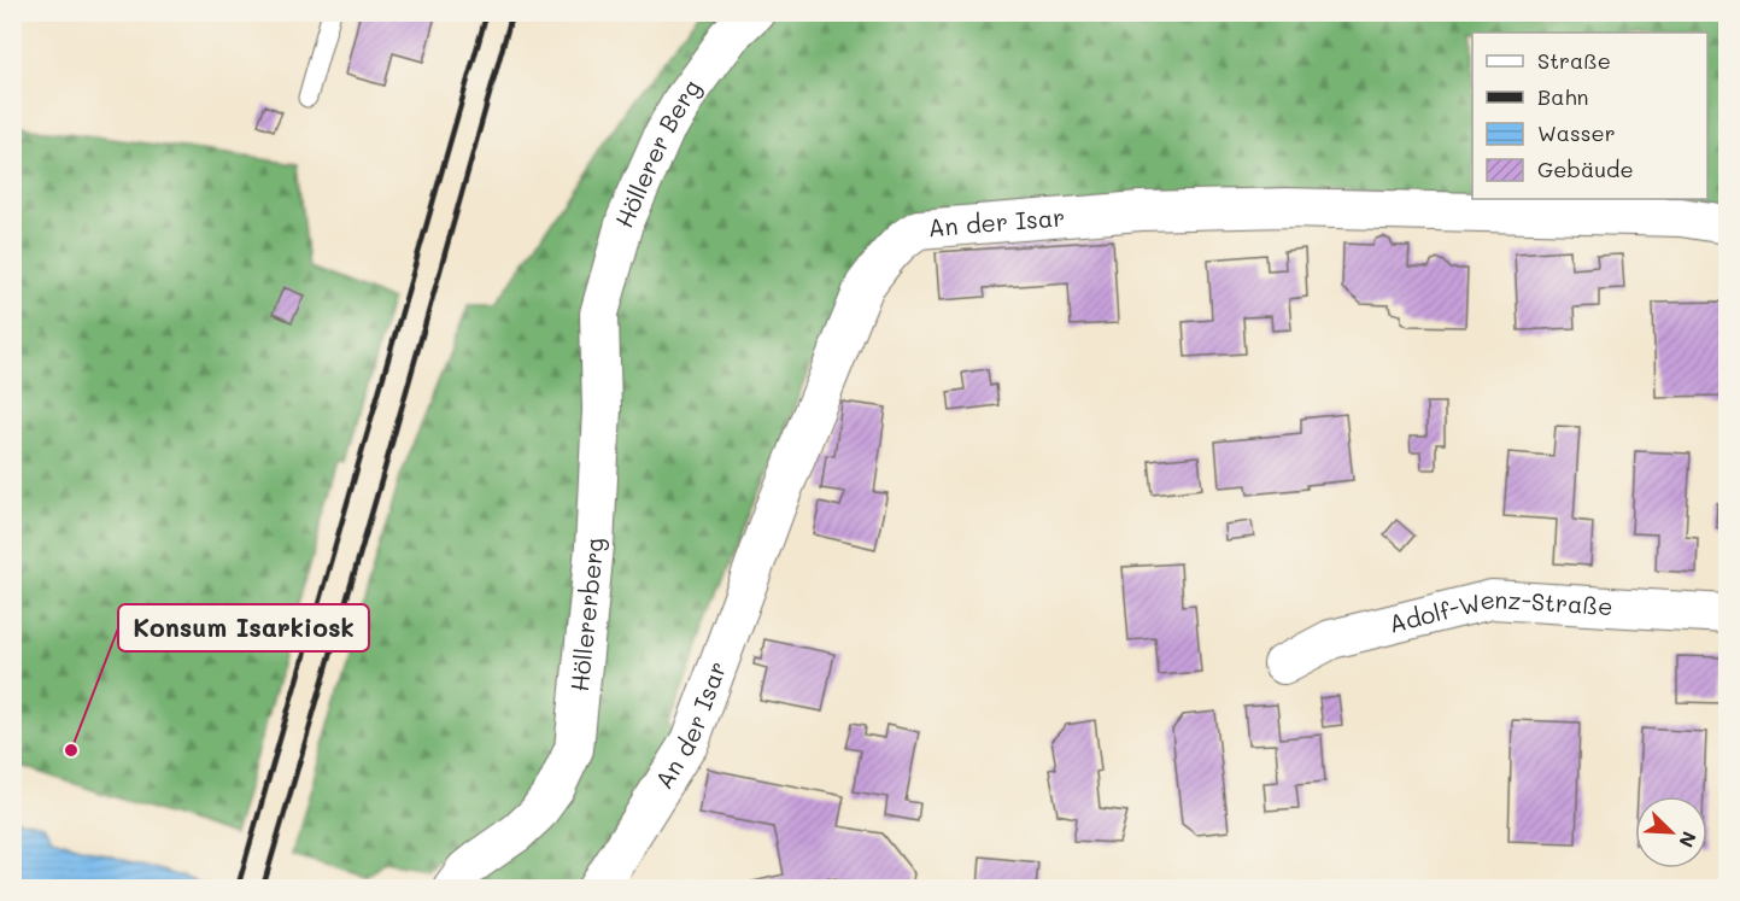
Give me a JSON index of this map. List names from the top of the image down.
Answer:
{
  "streets": {
    "street": [
      "Höllerer Berg",
      "An der Isar",
      "Höllererberg",
      "Adolf-Wenz-Straße"
    ]
  },
  "crossings": [
    ["Höllerer Berg", "Höllererberg"]
  ],
  "places": ["Konsum Isarkiosk"],
  "legend": [
    "Straße",
    "Bahn",
    "Wasser",
    "Gebäude"
  ],
  "north": "bottom right"
}
